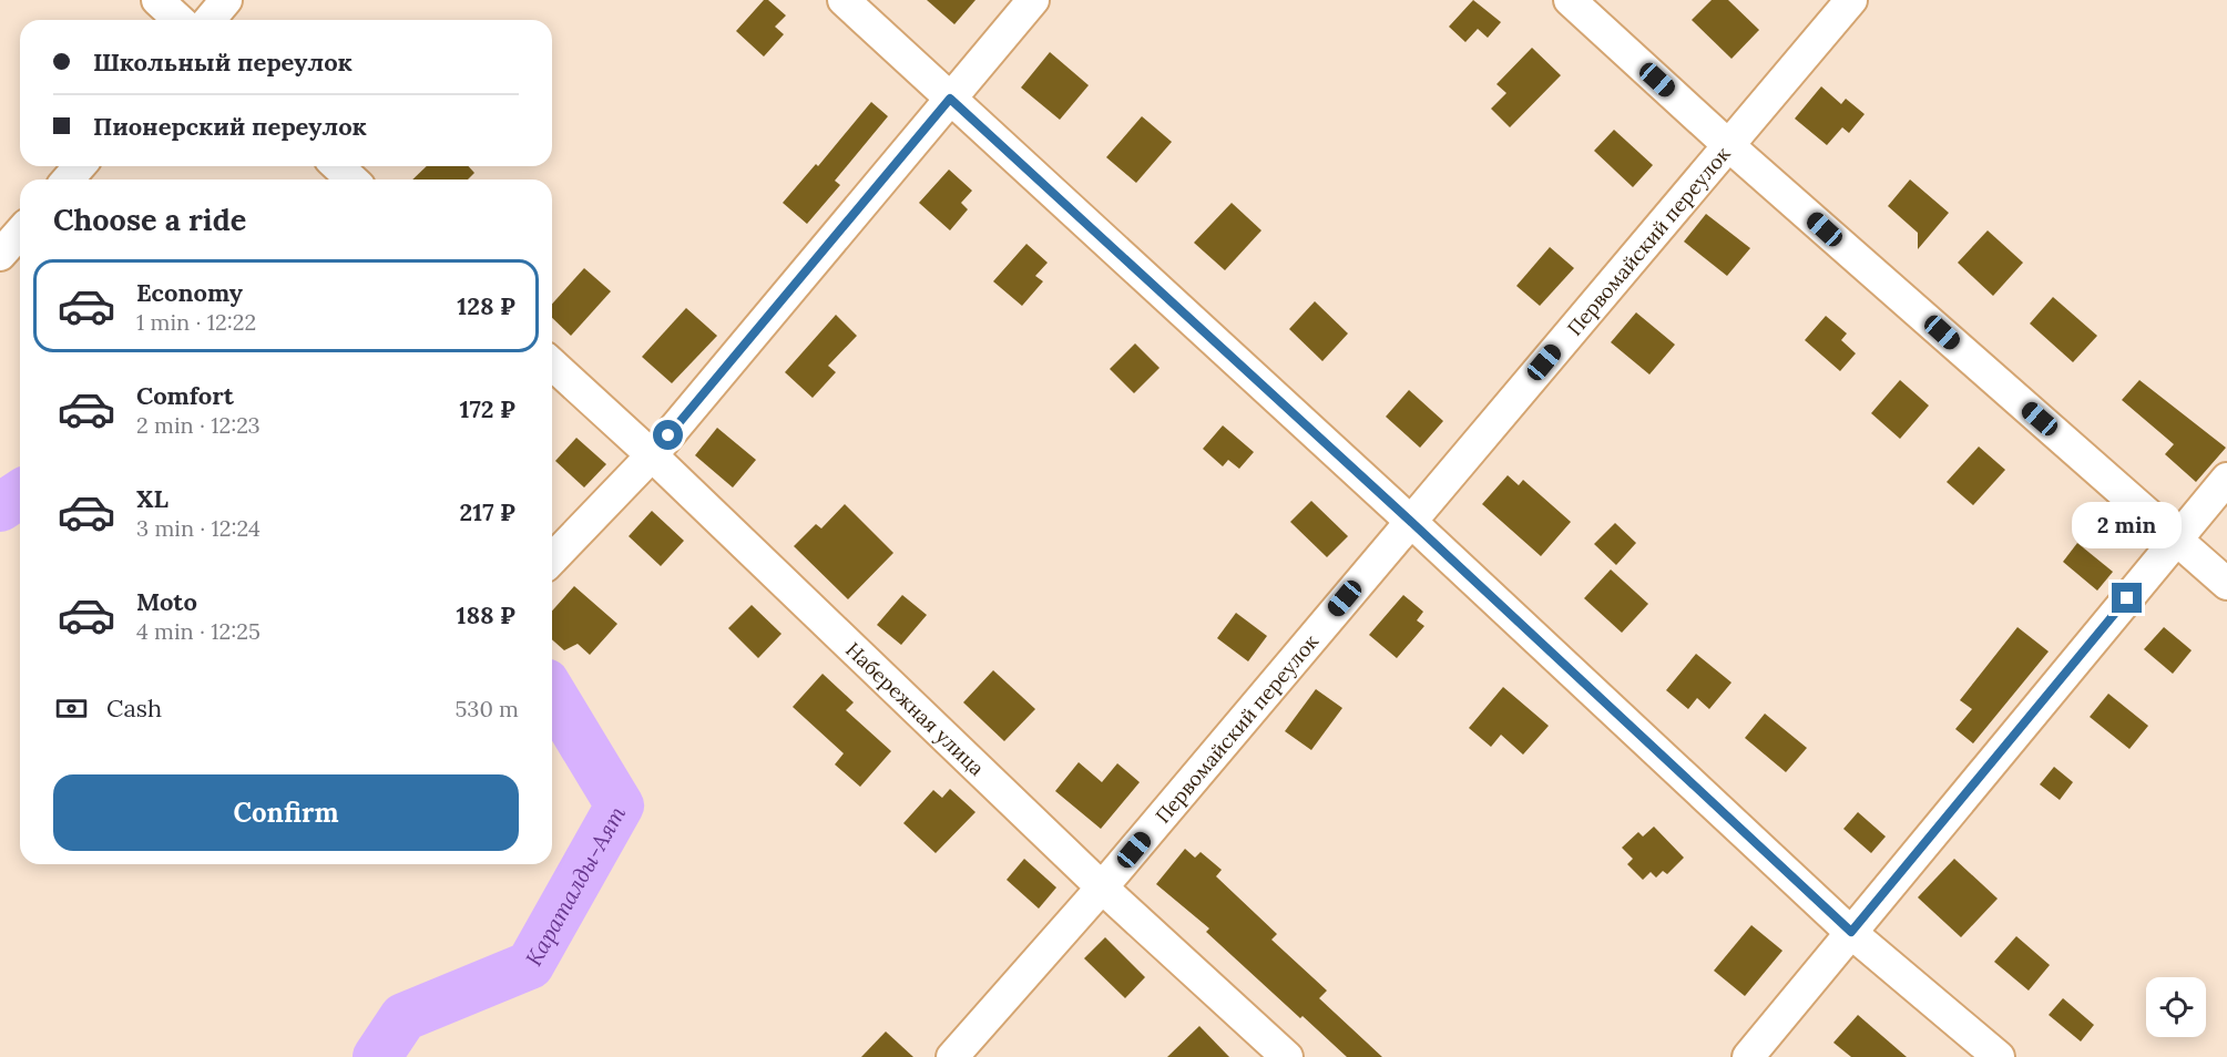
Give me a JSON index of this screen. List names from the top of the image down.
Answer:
{
  "streets": {
    "street": ["Первомайский переулок", "Набережная улица"]
  },
  "crossings": [
    ["Первомайский переулок", "Набережная улица"]
  ],
  "water": ["Караталды-Аят"],
  "page": {
    "banner": ["Школьный переулок", "Пионерский переулок"],
    "heading": "Choose a ride",
    "list": [
      {
        "name": "Economy",
        "note": "1 min · 12:22",
        "value": "128 ₽"
      },
      {
        "name": "Comfort",
        "note": "2 min · 12:23",
        "value": "172 ₽"
      },
      {
        "name": "XL",
        "note": "3 min · 12:24",
        "value": "217 ₽"
      },
      {
        "name": "Moto",
        "note": "4 min · 12:25",
        "value": "188 ₽"
      }
    ],
    "bubble": "2 min",
    "pay": ["Cash", "530 m"],
    "buttons": "Confirm"
  }
}
